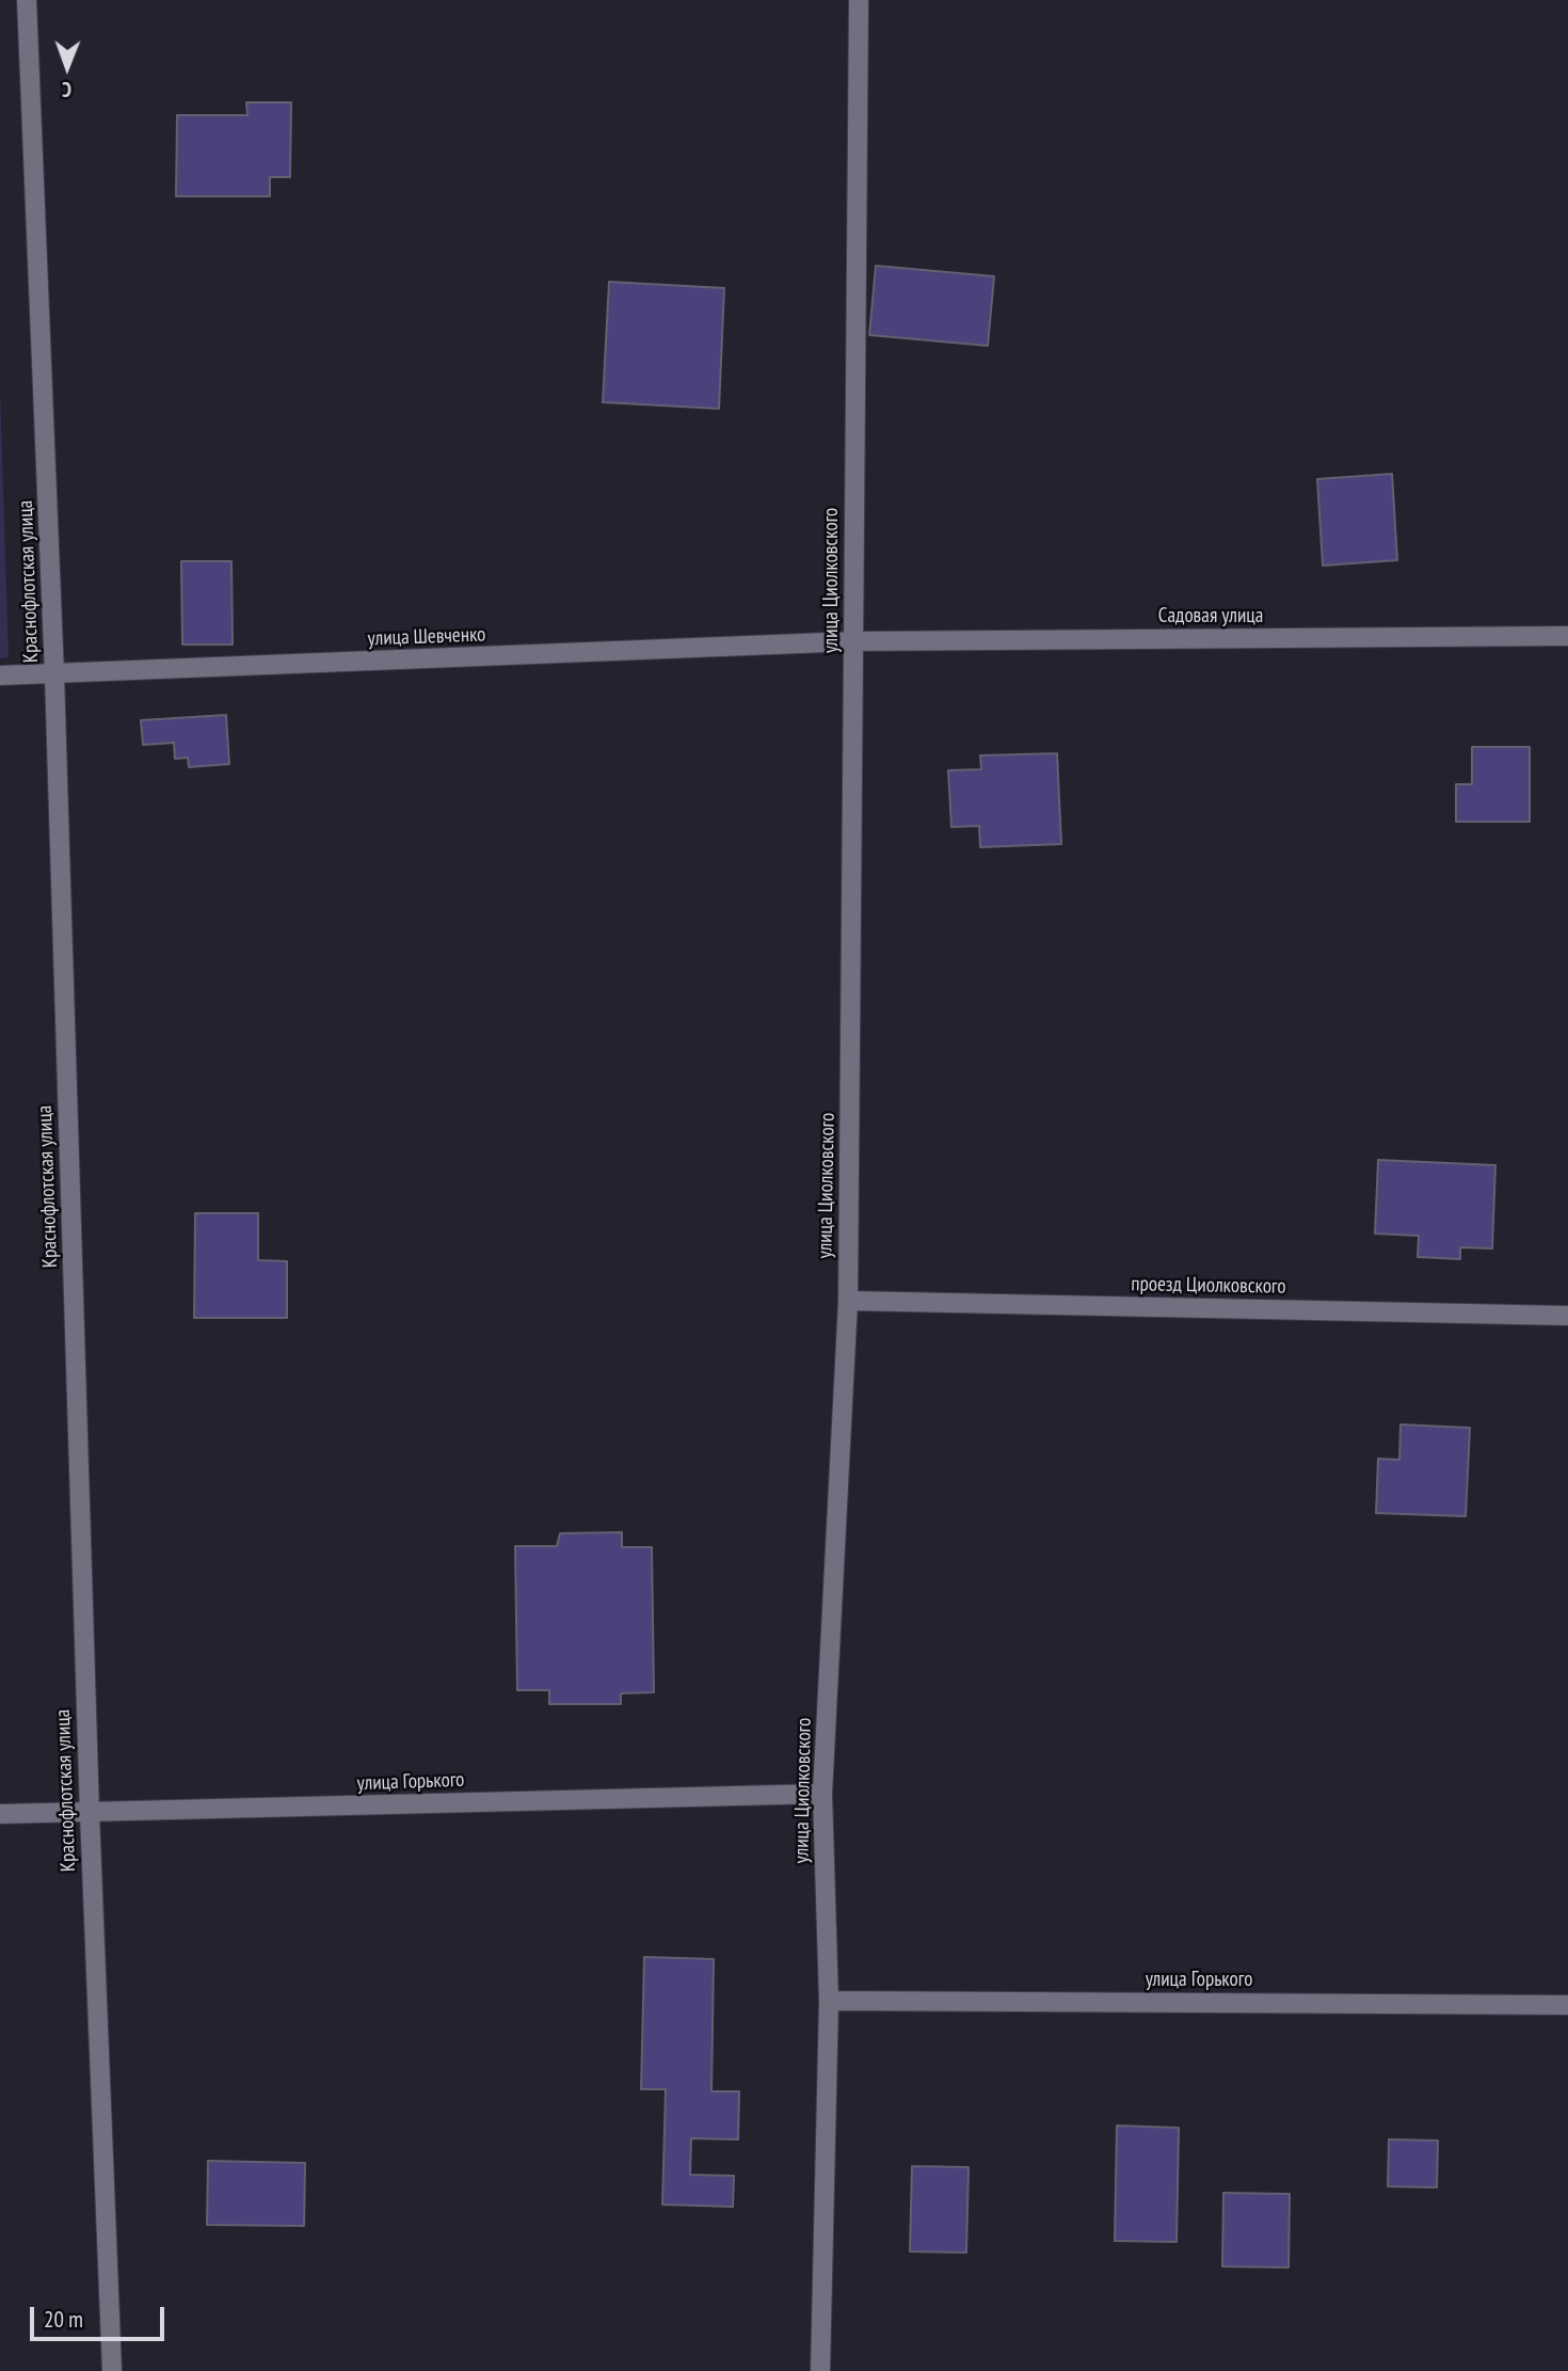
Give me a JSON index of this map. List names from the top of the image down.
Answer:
{
  "streets": {
    "street": [
      "улица Циолковского",
      "Краснофлотская улица",
      "Садовая улица",
      "улица Шевченко",
      "проезд Циолковского",
      "улица Горького"
    ]
  },
  "crossings": [
    ["улица Циолковского", "Садовая улица"],
    ["улица Циолковского", "улица Шевченко"],
    ["улица Циолковского", "проезд Циолковского"],
    ["улица Циолковского", "улица Горького"],
    ["Краснофлотская улица", "улица Шевченко"],
    ["Краснофлотская улица", "улица Горького"],
    ["Садовая улица", "улица Шевченко"]
  ],
  "scale_bar": "20 m",
  "north": "bottom"
}
